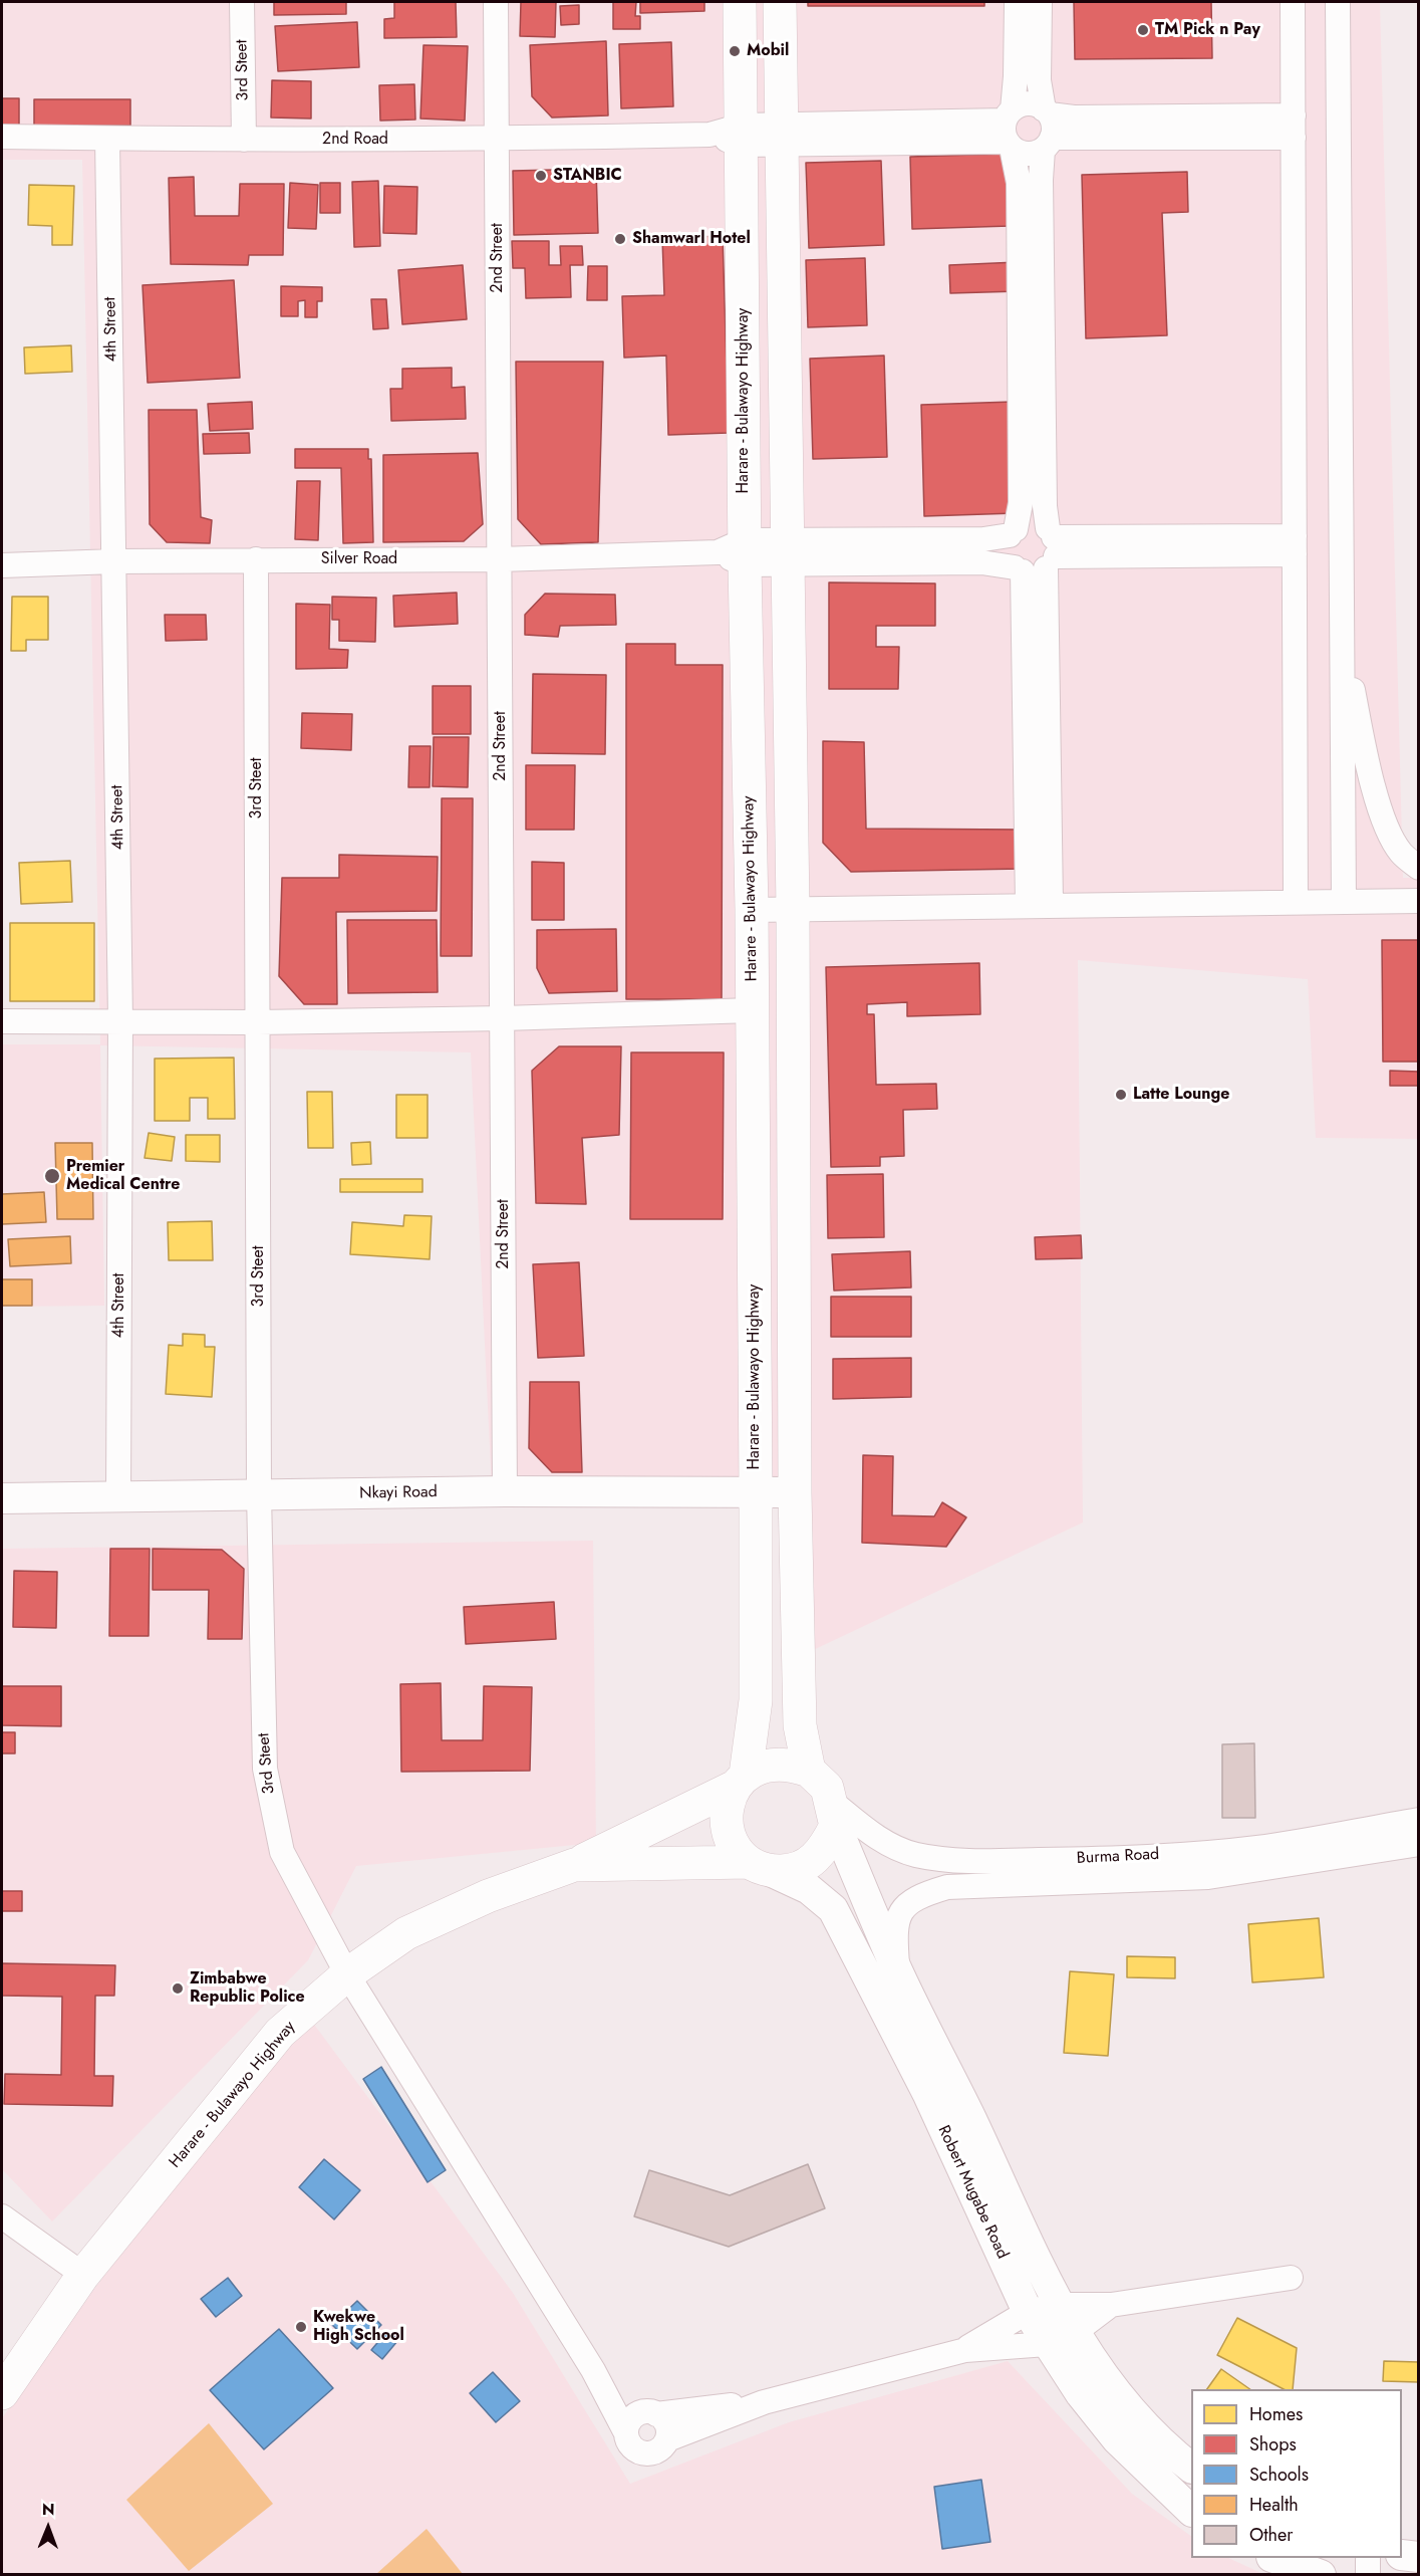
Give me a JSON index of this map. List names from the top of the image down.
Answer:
{
  "streets": {
    "highway": ["Harare - Bulawayo Highway"],
    "main road": ["Nkayi Road", "Robert Mugabe Road"],
    "street": [
      "3rd Steet",
      "2nd Road",
      "2nd Street",
      "4th Street",
      "Silver Road",
      "Burma Road"
    ]
  },
  "crossings": [
    ["3rd Steet", "2nd Road"],
    ["3rd Steet", "Harare - Bulawayo Highway"],
    ["3rd Steet", "Silver Road"],
    ["3rd Steet", "Nkayi Road"],
    ["2nd Road", "2nd Street"],
    ["2nd Road", "4th Street"],
    ["2nd Road", "Harare - Bulawayo Highway"],
    ["2nd Street", "Silver Road"],
    ["2nd Street", "Nkayi Road"],
    ["4th Street", "Silver Road"],
    ["4th Street", "Nkayi Road"],
    ["Harare - Bulawayo Highway", "Silver Road"],
    ["Harare - Bulawayo Highway", "Nkayi Road"],
    ["Harare - Bulawayo Highway", "Burma Road"],
    ["Harare - Bulawayo Highway", "Robert Mugabe Road"],
    ["Burma Road", "Robert Mugabe Road"]
  ],
  "places": [
    "TM Pick n Pay",
    "Mobil",
    "STANBIC",
    "Shamwarl Hotel",
    "Latte Lounge",
    "Premier Medical Centre",
    "Zimbabwe Republic Police",
    "Kwekwe High School"
  ],
  "legend": [
    "Homes",
    "Shops",
    "Schools",
    "Health",
    "Other"
  ],
  "north": "top"
}
